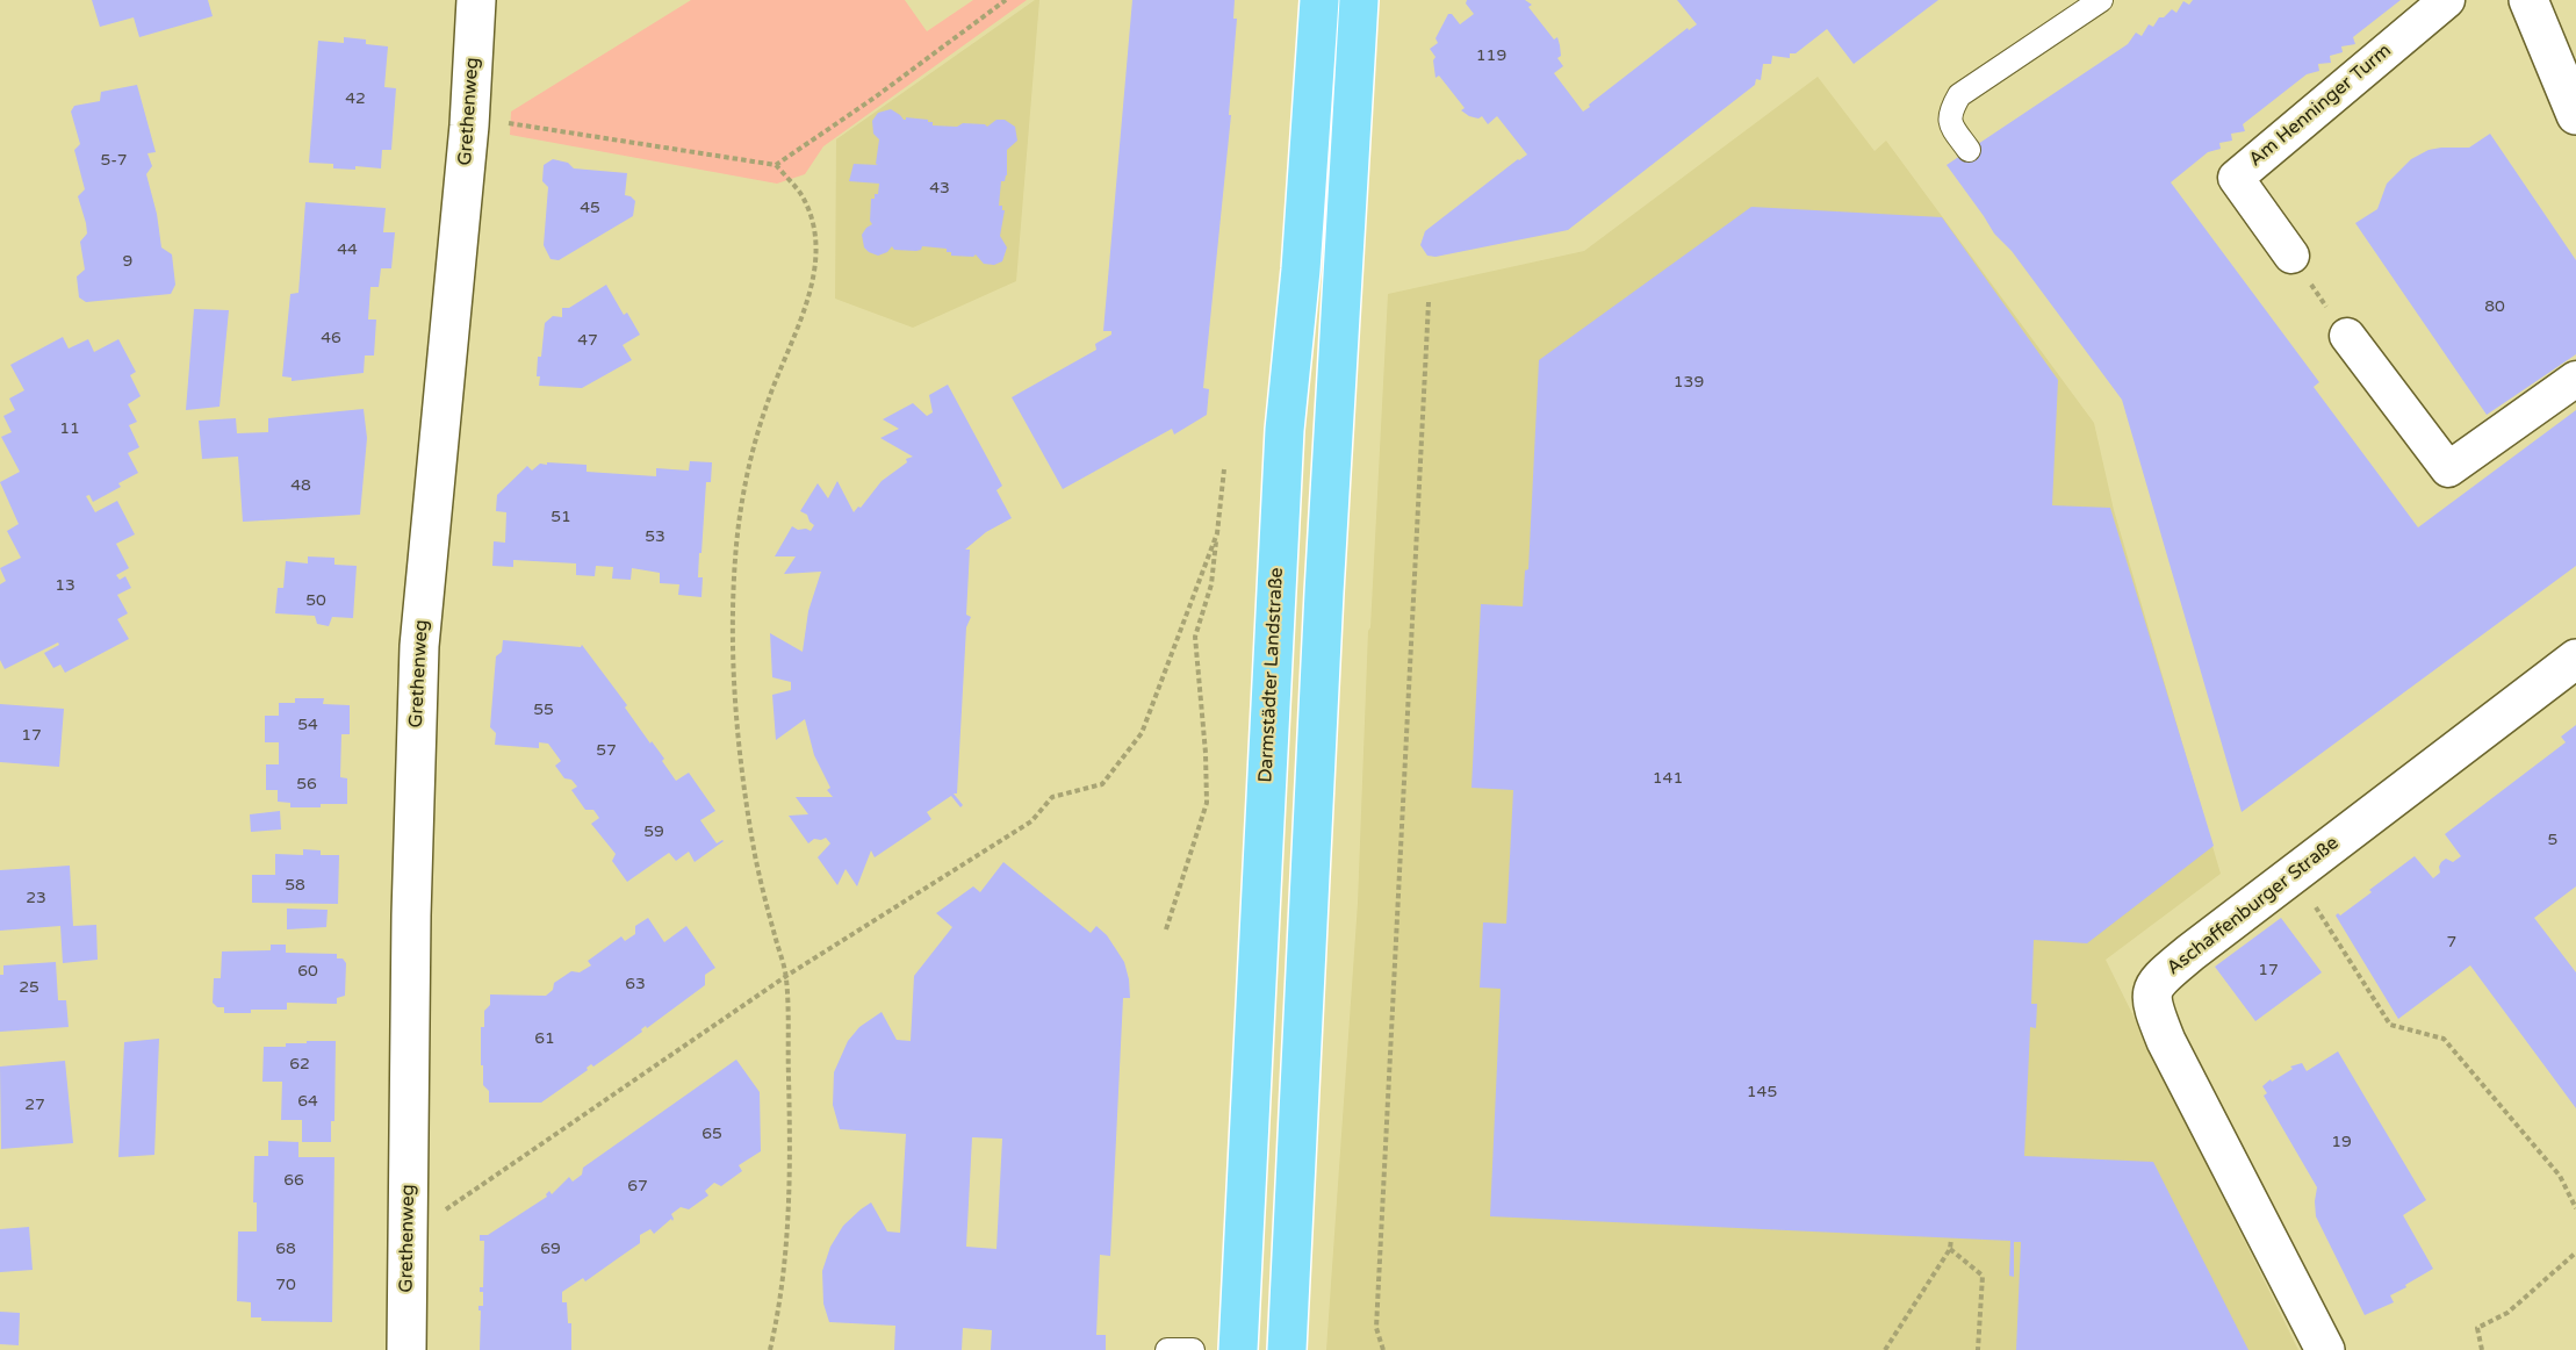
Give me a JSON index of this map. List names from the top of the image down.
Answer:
{
  "streets": {
    "main road": ["Darmstädter Landstraße"],
    "street": ["Am Henninger Turm", "Grethenweg", "Aschaffenburger Straße"]
  },
  "house_numbers": [
    "119",
    "42",
    "5-7",
    "43",
    "45",
    "44",
    "9",
    "80",
    "46",
    "47",
    "139",
    "11",
    "48",
    "51",
    "53",
    "13",
    "50",
    "55",
    "54",
    "17",
    "57",
    "141",
    "56",
    "59",
    "5",
    "58",
    "23",
    "7",
    "17",
    "60",
    "63",
    "25",
    "61",
    "62",
    "145",
    "64",
    "27",
    "65",
    "19",
    "66",
    "67",
    "68",
    "69",
    "70"
  ]
}
